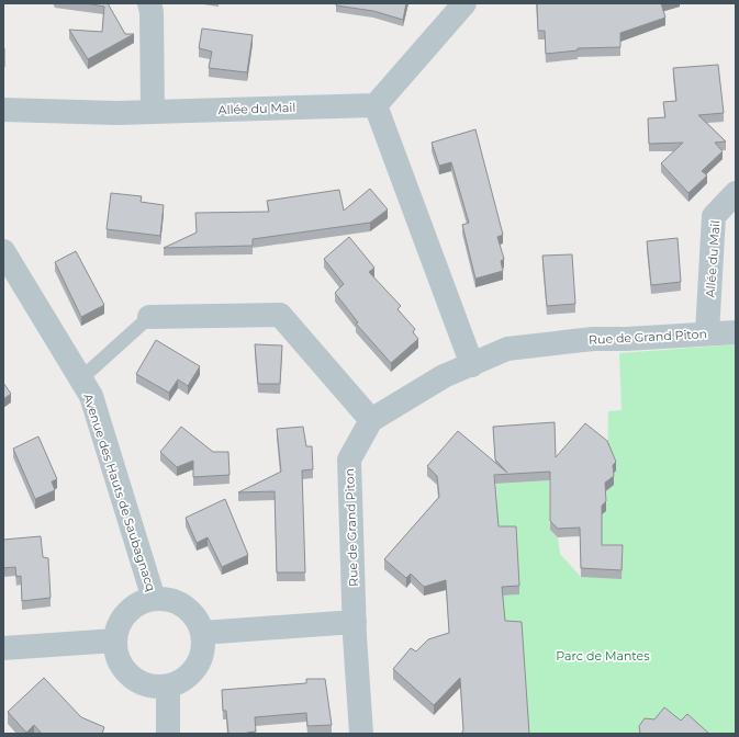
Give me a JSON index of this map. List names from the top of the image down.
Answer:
{
  "streets": {
    "street": ["Allée du Mail", "Rue de Grand Piton", "Avenue des Hauts de Saubagnacq"]
  },
  "crossings": [
    ["Allée du Mail", "Rue de Grand Piton"]
  ],
  "parks": ["Parc de Mantes"]
}
